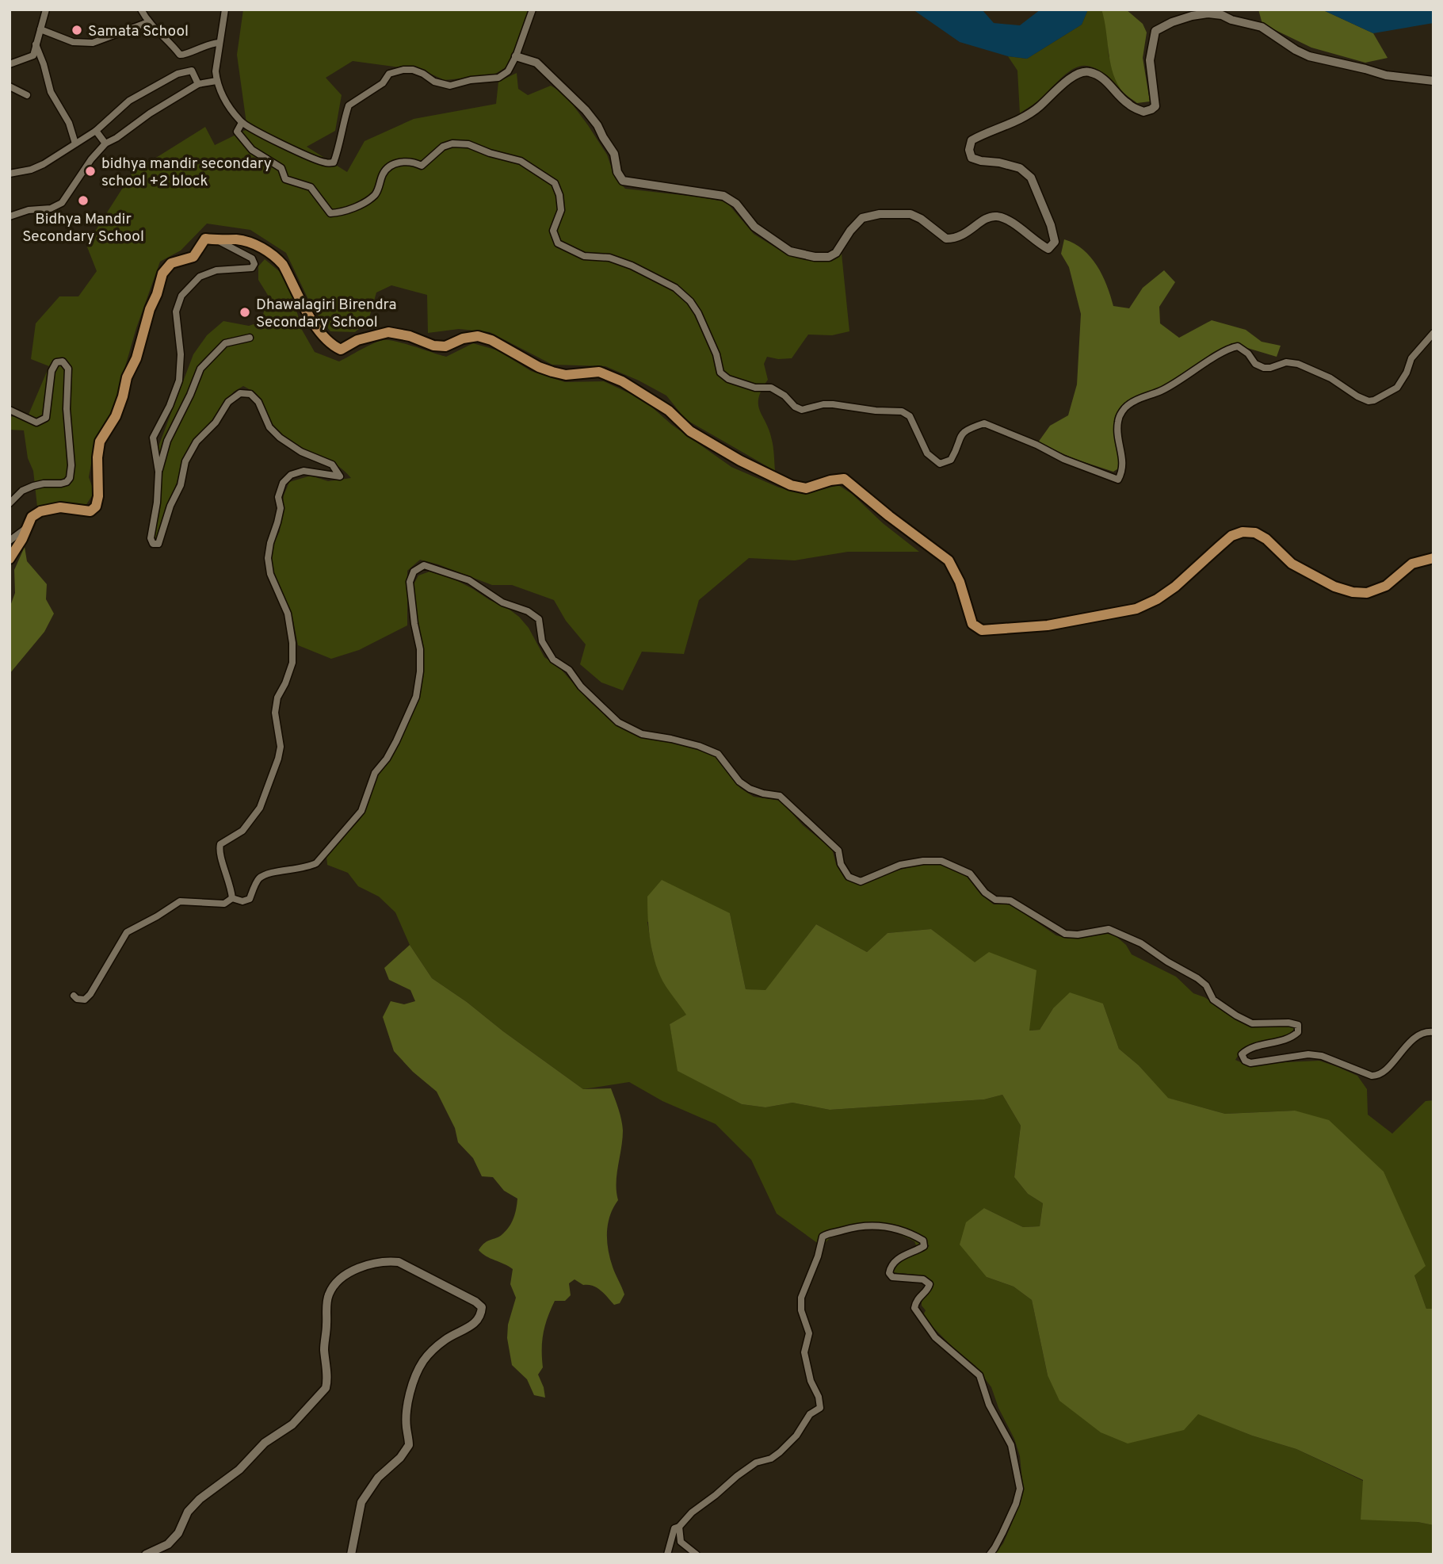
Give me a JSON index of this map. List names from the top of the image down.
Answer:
{
  "places": [
    "Samata School",
    "bidhya mandir secondary school +2 block",
    "Bidhya Mandir Secondary School",
    "Dhawalagiri Birendra Secondary School"
  ]
}
